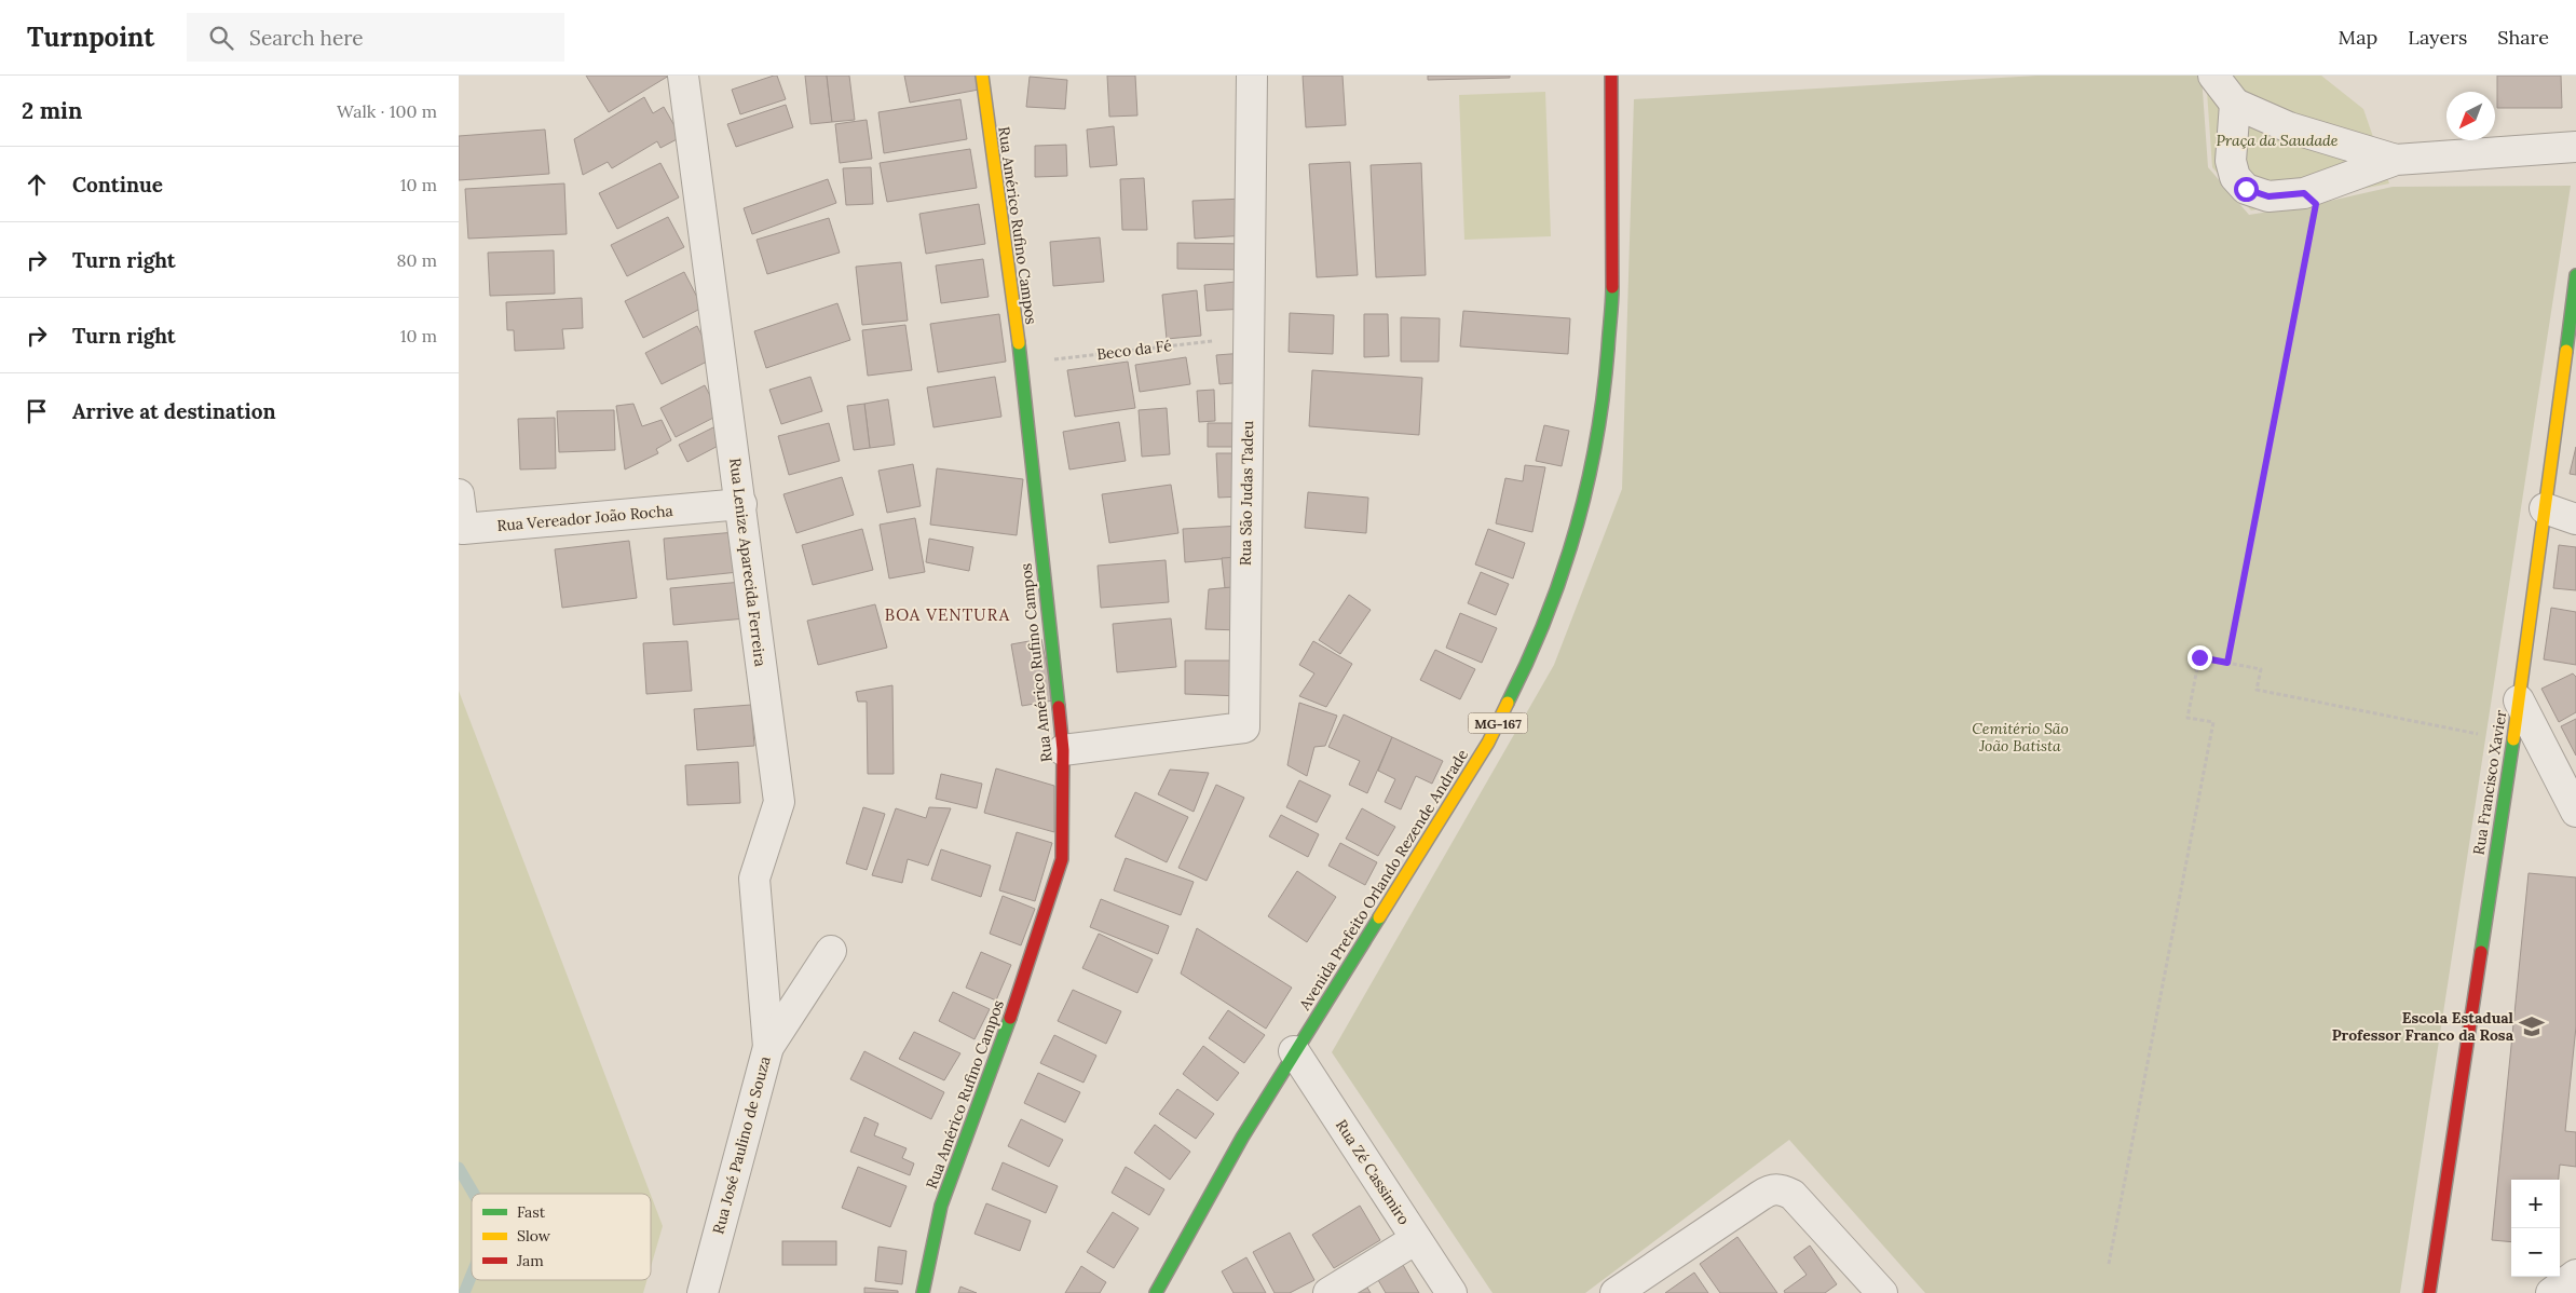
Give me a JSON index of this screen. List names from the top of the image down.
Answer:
{
  "streets": {
    "street": [
      "Rua Américo Rufino Campos",
      "Rua São Judas Tadeu",
      "Rua Vereador João Rocha",
      "Rua Lenize Aparecida Ferreira",
      "MG-167",
      "Rua Francisco Xavier",
      "Avenida Prefeito Orlando Rezende Andrade",
      "Rua José Paulino de Souza",
      "Rua Zé Cassimiro"
    ],
    "path": ["Beco da Fé"]
  },
  "crossings": [
    ["Rua Américo Rufino Campos", "Beco da Fé"],
    ["Rua Américo Rufino Campos", "Rua São Judas Tadeu"],
    ["Beco da Fé", "Rua São Judas Tadeu"],
    ["Rua Vereador João Rocha", "Rua Lenize Aparecida Ferreira"],
    ["Rua Lenize Aparecida Ferreira", "Rua José Paulino de Souza"],
    ["Avenida Prefeito Orlando Rezende Andrade", "Rua Zé Cassimiro"]
  ],
  "districts": ["BOA VENTURA"],
  "parks": ["Praça da Saudade", "Cemitério São João Batista"],
  "places": {
    "school or university": ["Escola Estadual Professor Franco da Rosa"]
  },
  "legend": ["Fast", "Slow", "Jam"],
  "north": "bottom left",
  "page": {
    "header": "Turnpoint",
    "search": "Search here",
    "nav": ["Map", "Layers", "Share"],
    "heading": ["2 min", "Walk · 100 m"],
    "list": [
      ["Continue", "10 m"],
      ["Turn right", "80 m"],
      ["Turn right", "10 m"],
      "Arrive at destination"
    ],
    "map_buttons": ["+", "−"]
  }
}
